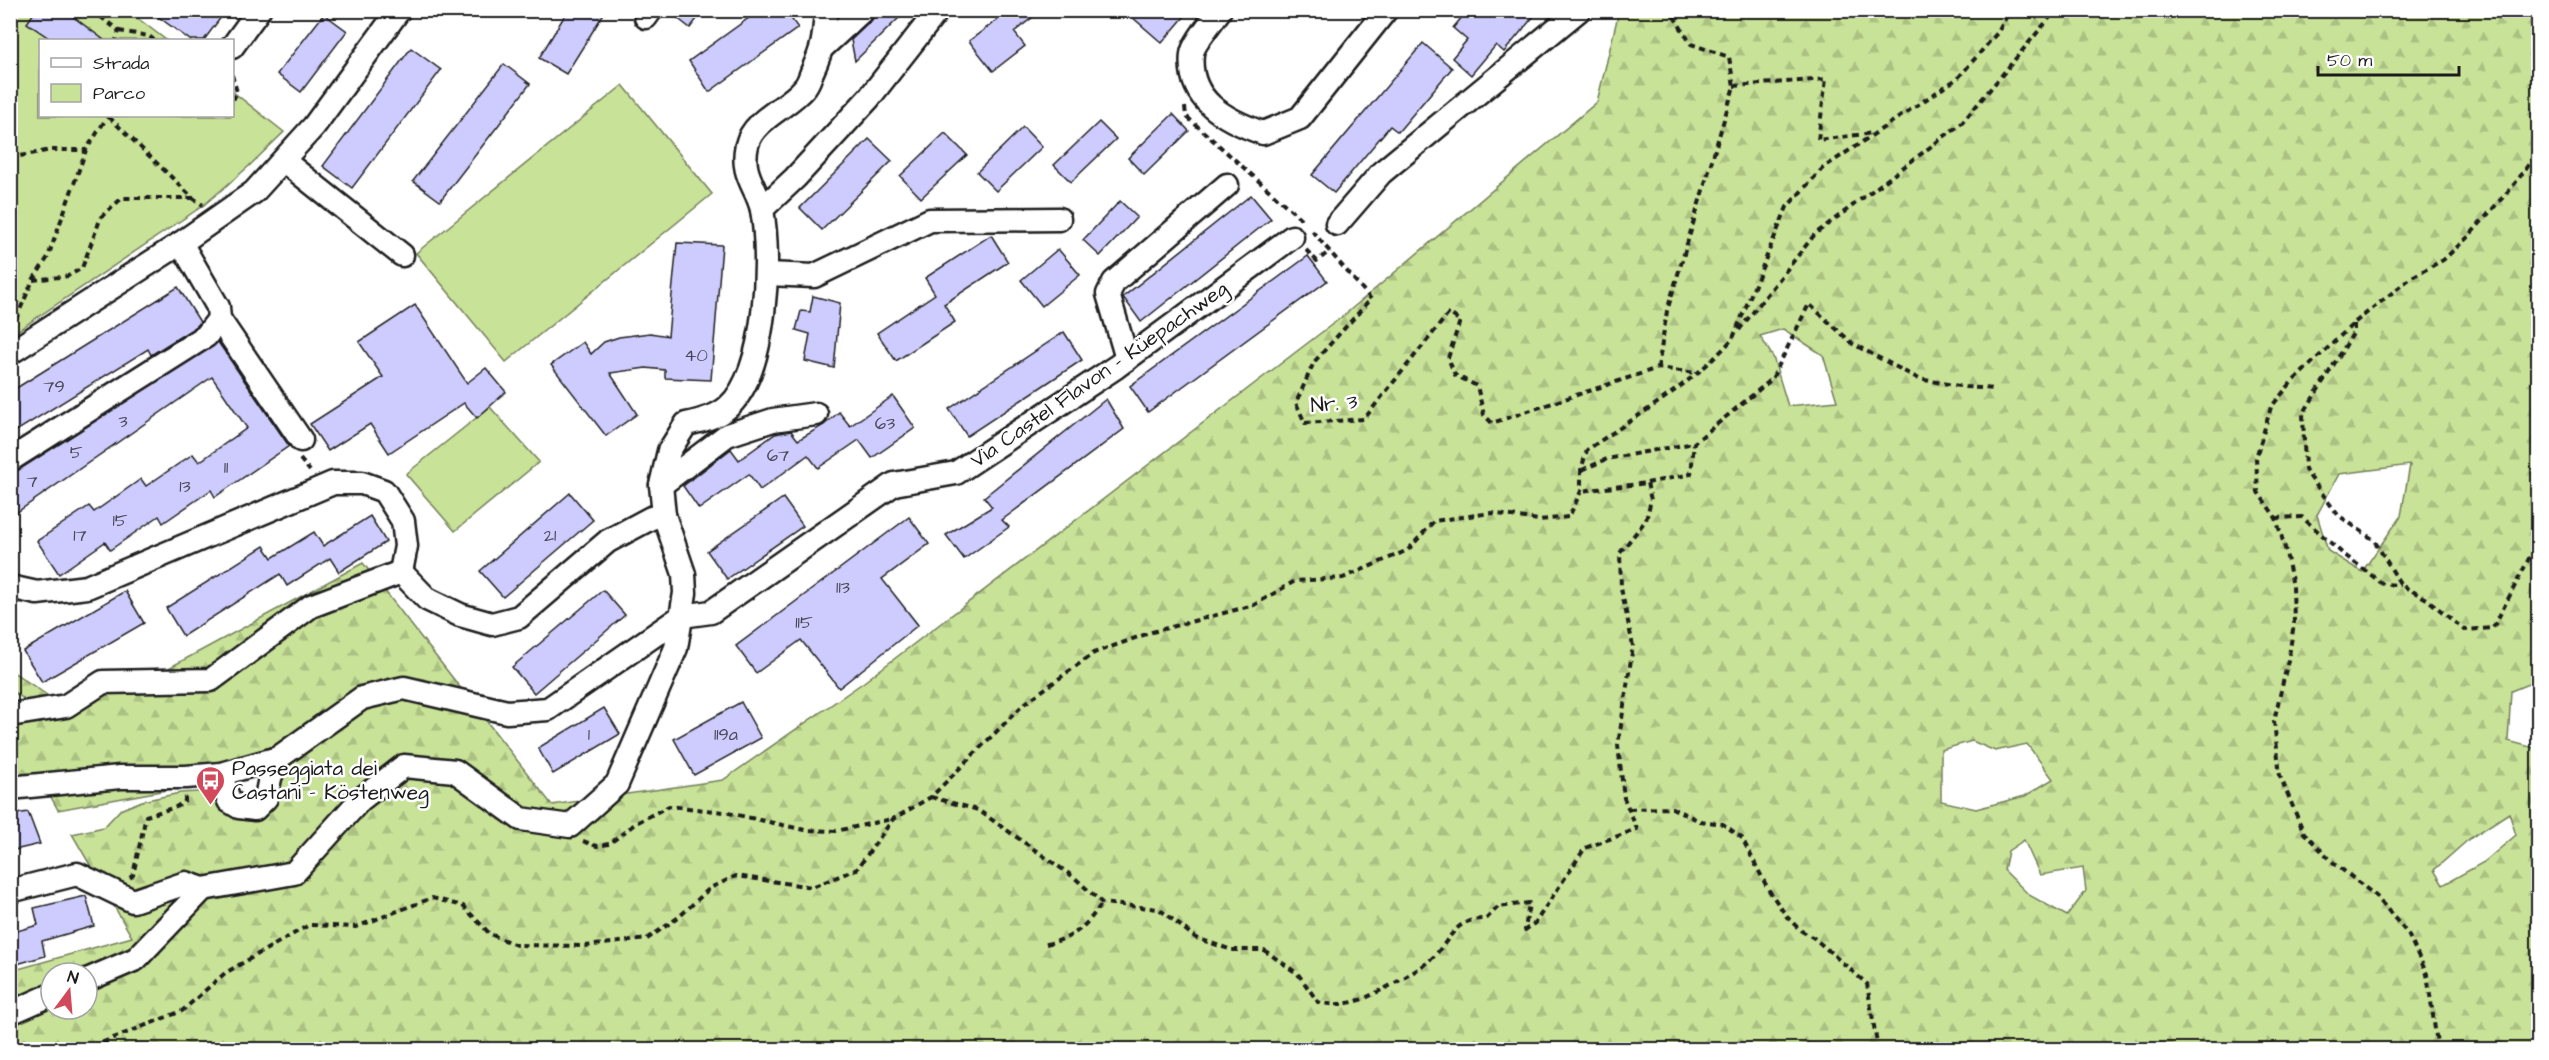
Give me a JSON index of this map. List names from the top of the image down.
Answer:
{
  "streets": {
    "street": ["Via Castel Flavon - Küepachweg"],
    "path": ["Nr. 3"]
  },
  "places": {
    "bus stop": ["Passeggiata dei Castani - Köstenweg"]
  },
  "house_numbers": [
    "40",
    "79",
    "3",
    "63",
    "5",
    "67",
    "11",
    "7",
    "13",
    "15",
    "17",
    "21",
    "113",
    "115",
    "1",
    "119a"
  ],
  "legend": ["Strada", "Parco"],
  "scale_bar": "50 m",
  "north": "top"
}
